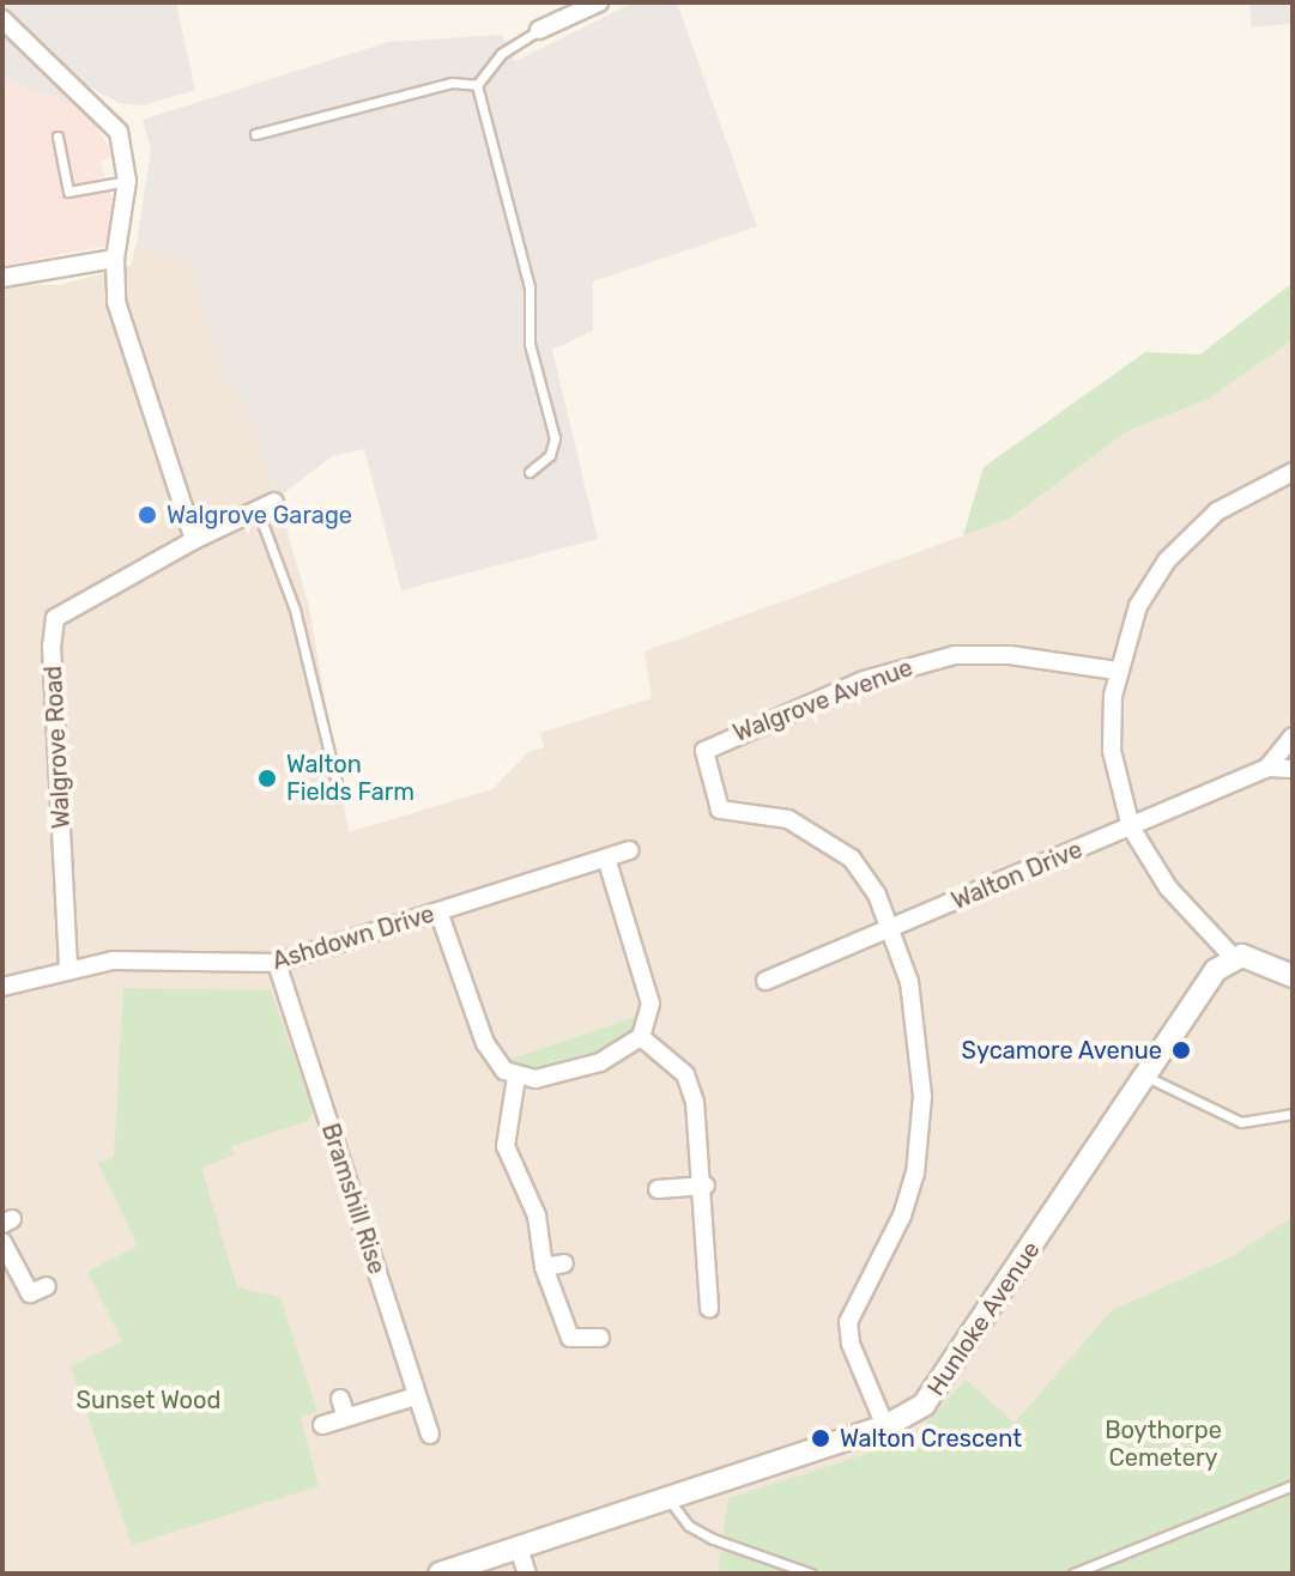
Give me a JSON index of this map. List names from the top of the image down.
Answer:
{
  "streets": {
    "street": [
      "Walgrove Avenue",
      "Walgrove Road",
      "Walton Drive",
      "Ashdown Drive",
      "Bramshill Rise",
      "Hunloke Avenue"
    ]
  },
  "crossings": [
    ["Walgrove Avenue", "Walton Drive"],
    ["Walgrove Road", "Ashdown Drive"],
    ["Ashdown Drive", "Bramshill Rise"]
  ],
  "parks": ["Sunset Wood", "Boythorpe Cemetery"],
  "places": [
    "Walgrove Garage",
    "Walton Fields Farm",
    "Sycamore Avenue",
    "Walton Crescent"
  ]
}
